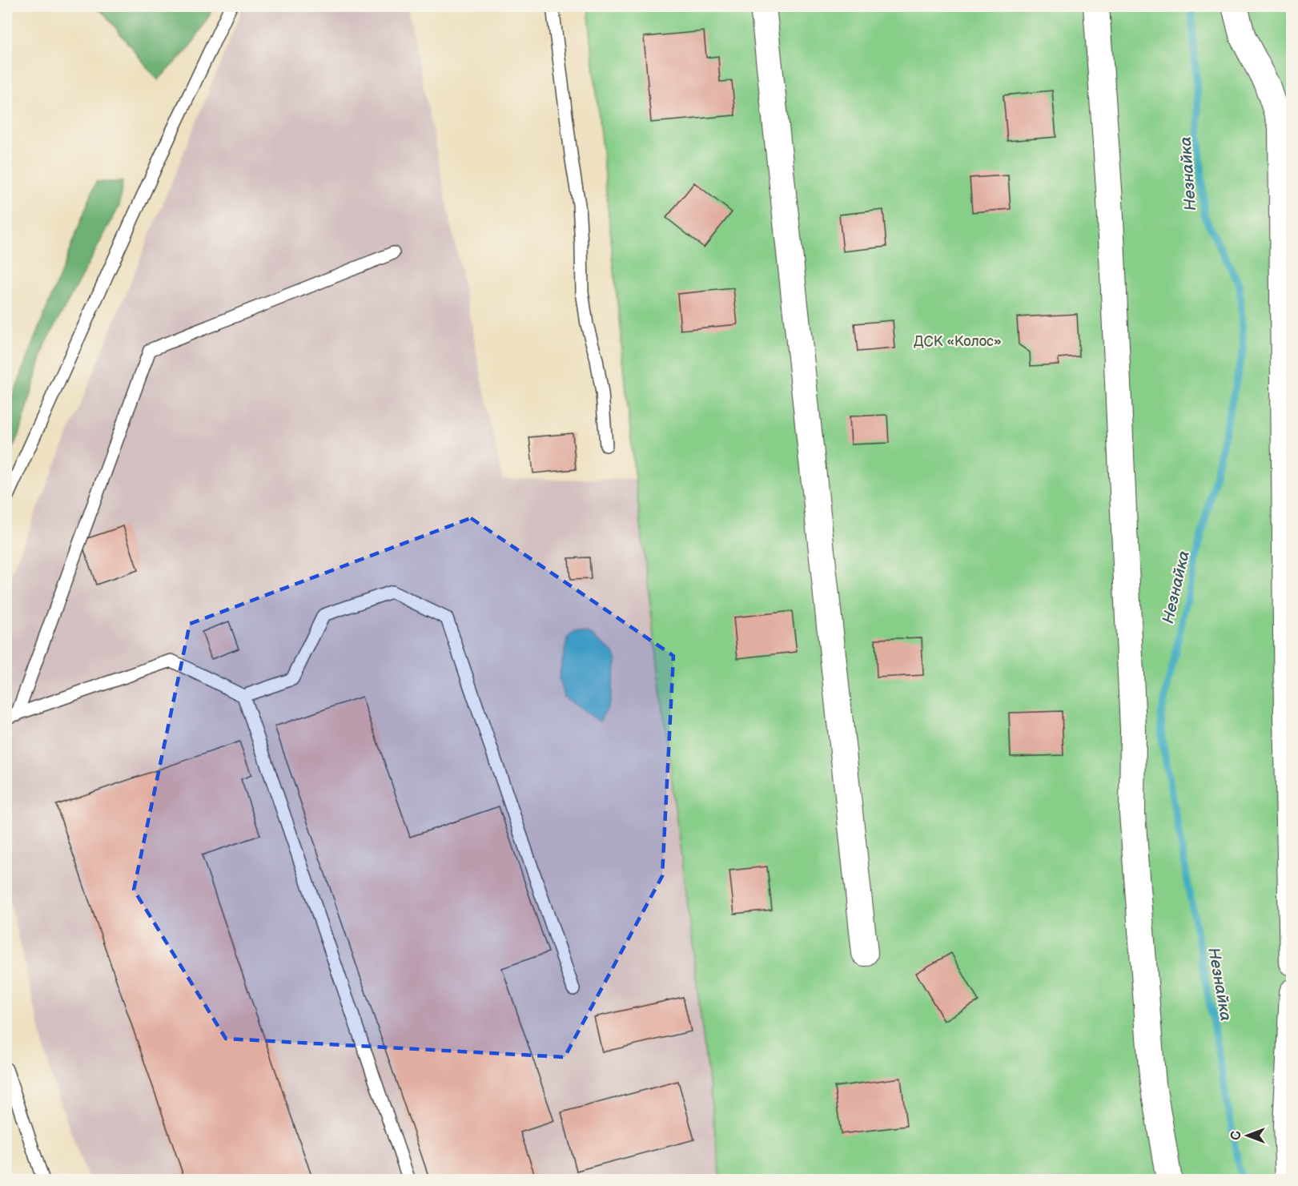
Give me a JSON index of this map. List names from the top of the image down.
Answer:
{
  "water": ["Незнайка"],
  "parks": ["ДСК «Колос»"],
  "north": "left"
}
